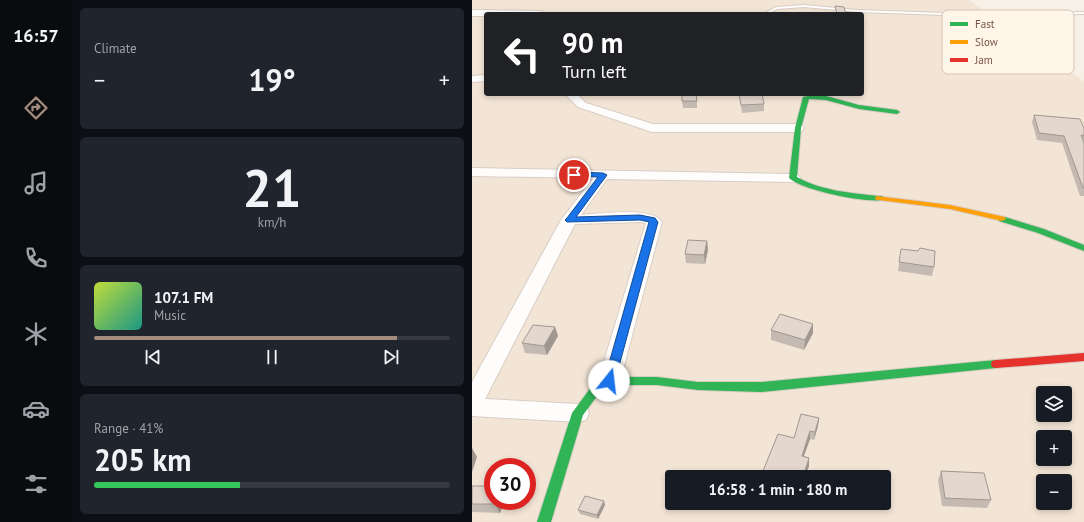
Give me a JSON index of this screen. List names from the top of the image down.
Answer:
{
  "legend": ["Fast", "Slow", "Jam"],
  "page": {
    "tabs": "16:57",
    "tile": [
      "Climate",
      ["21", "km/h"],
      ["Range · 41%", "205 km"]
    ],
    "turn": ["90 m", "Turn left"],
    "heat": ["−", "19°", "+"],
    "song": ["107.1 FM", "Music"],
    "map_buttons": ["+", "−"],
    "limit": "30",
    "trip": "16:58 · 1 min · 180 m"
  }
}
